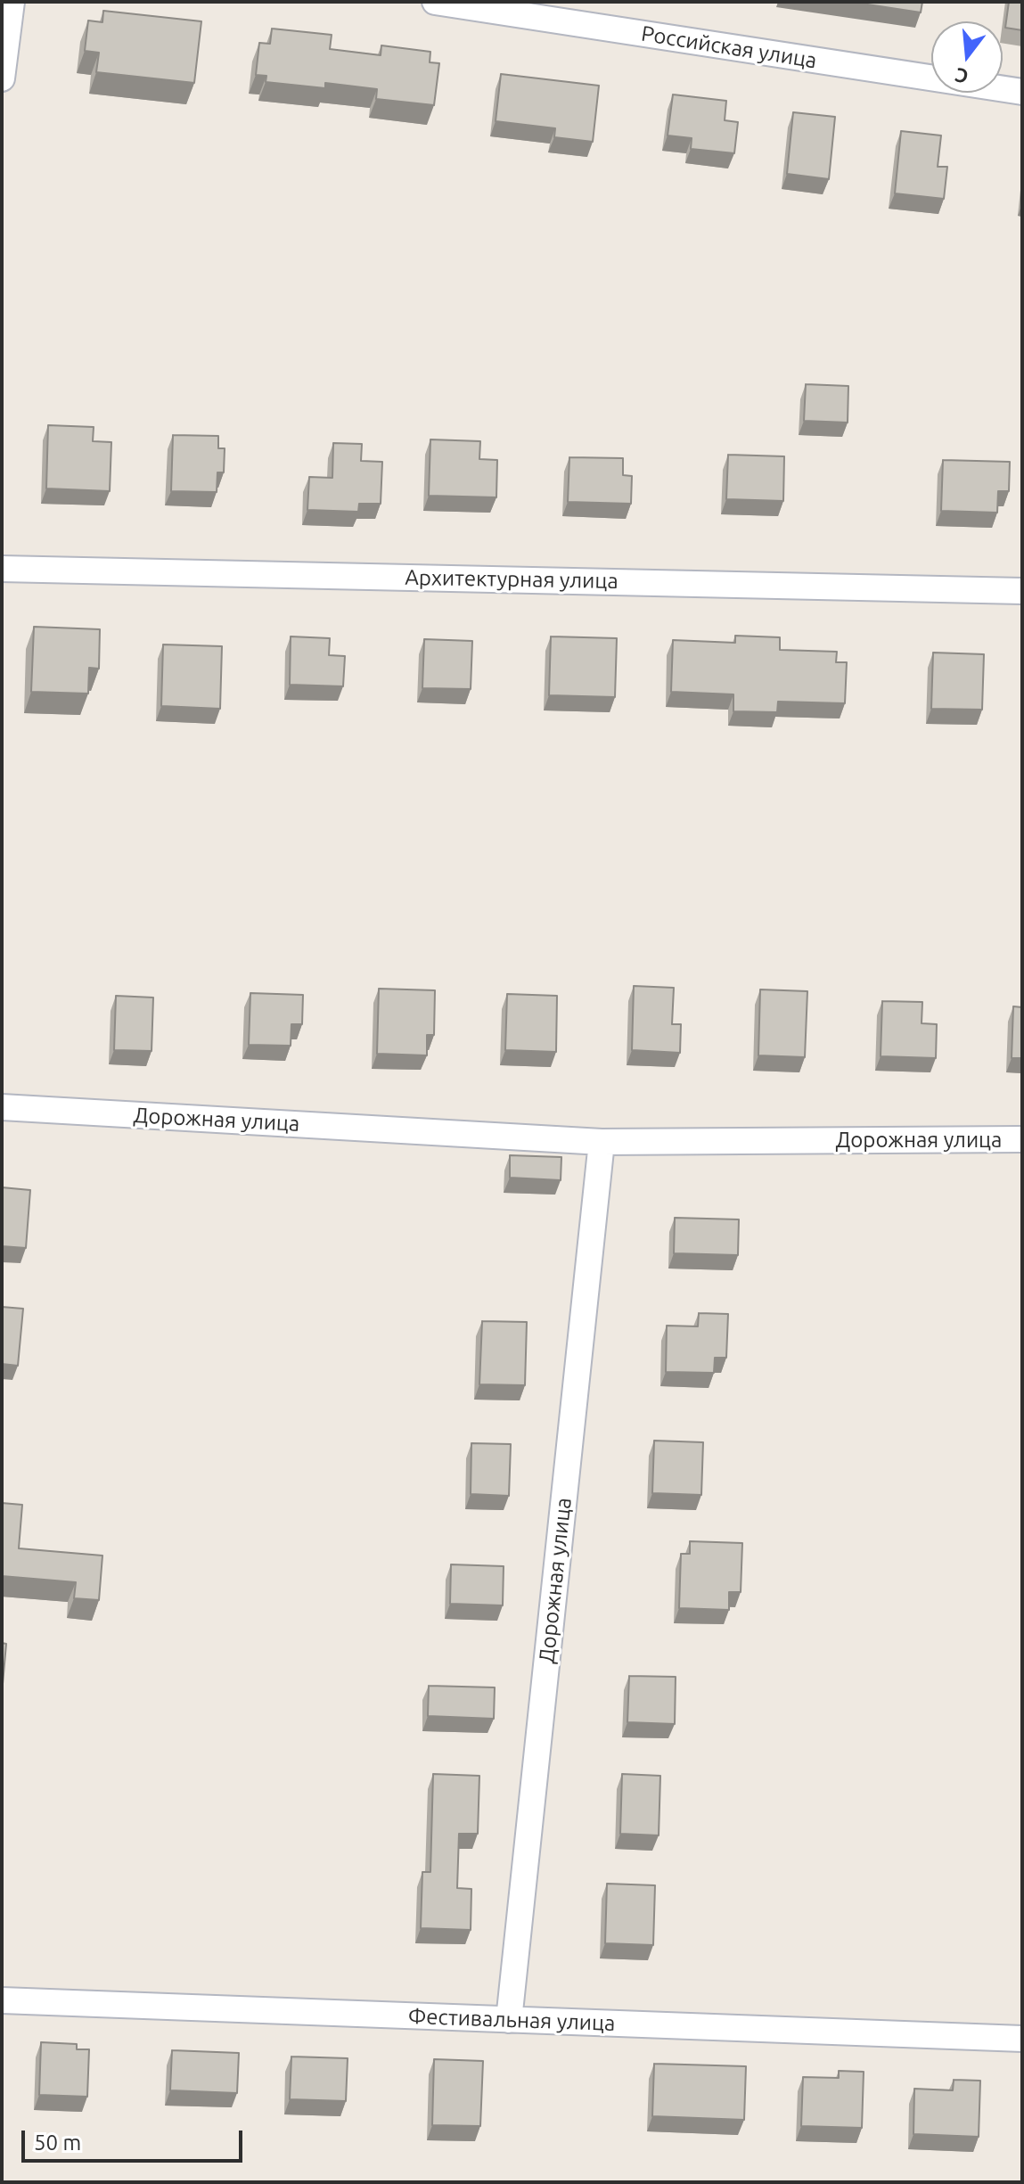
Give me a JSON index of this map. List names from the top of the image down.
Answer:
{
  "streets": {
    "street": [
      "Российская улица",
      "Архитектурная улица",
      "Дорожная улица",
      "Фестивальная улица"
    ]
  },
  "crossings": [
    ["Дорожная улица", "Фестивальная улица"]
  ],
  "scale_bar": "50 m",
  "north": "bottom"
}
